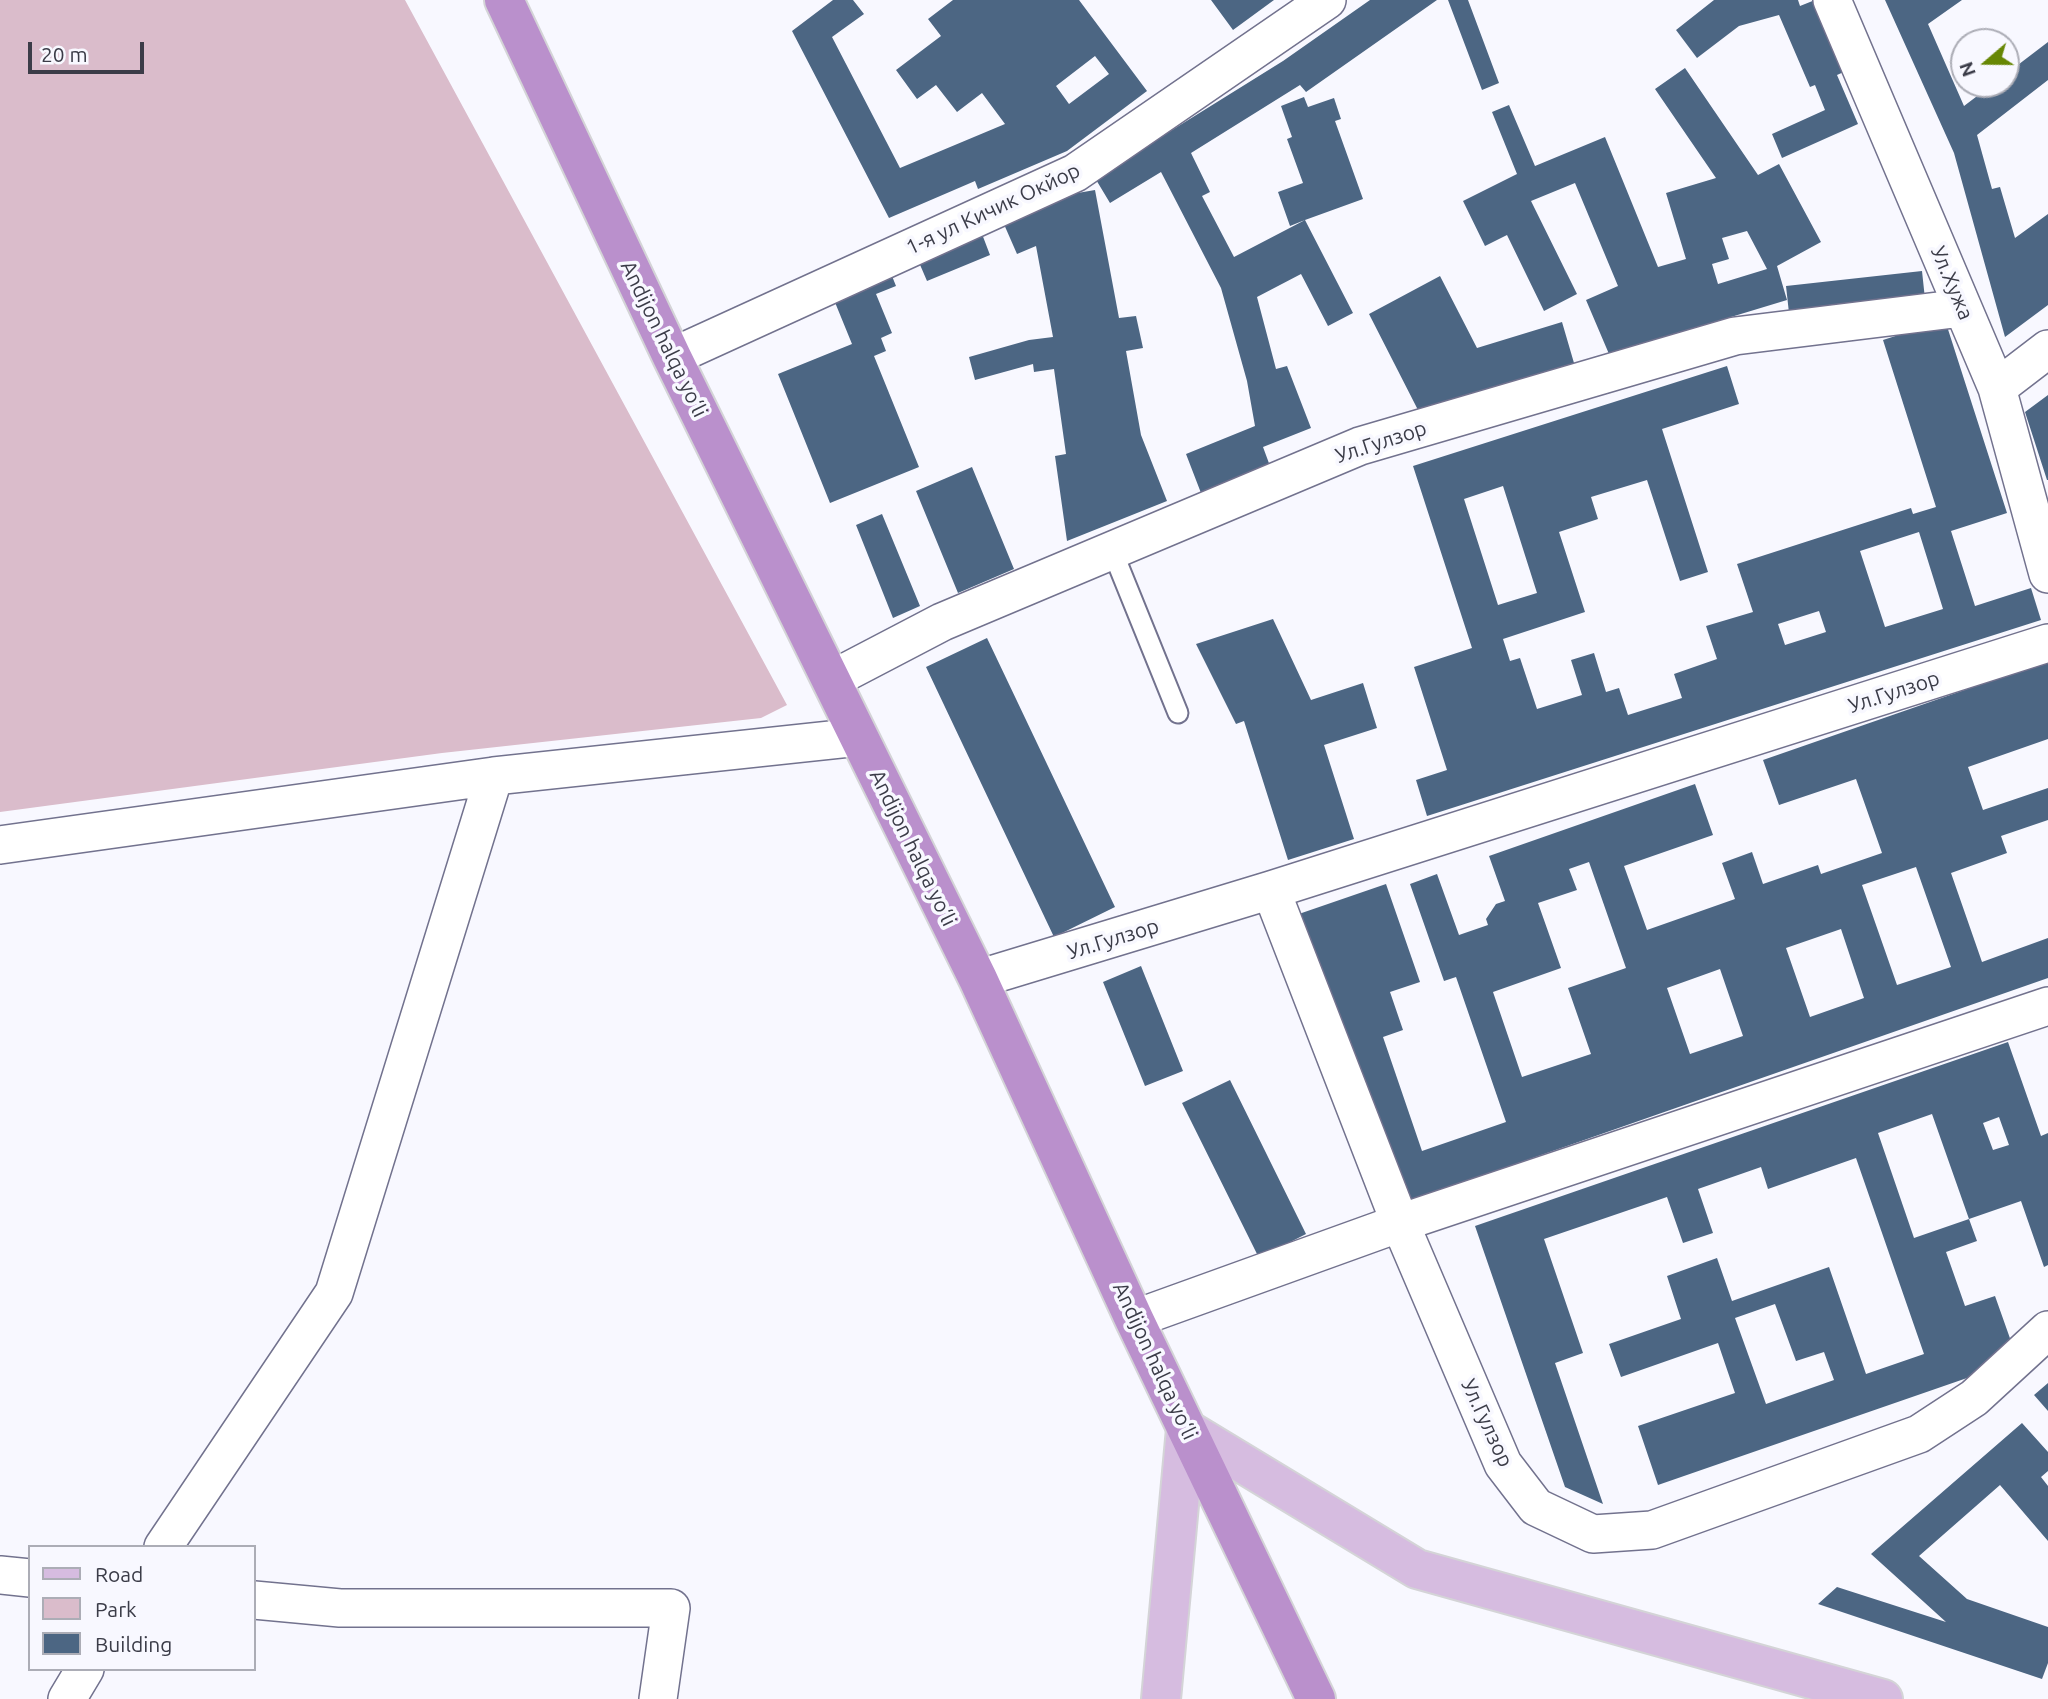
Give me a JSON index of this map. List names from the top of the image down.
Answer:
{
  "streets": {
    "highway": ["Andijon halqa yo‘li"],
    "street": ["1-я ул Кичик Окйор", "Ул.Хужа", "Ул.Гулзор"]
  },
  "crossings": [
    ["1-я ул Кичик Окйор", "Andijon halqa yo‘li"],
    ["Ул.Хужа", "Ул.Гулзор"],
    ["Andijon halqa yo‘li", "Ул.Гулзор"]
  ],
  "legend": ["Road", "Park", "Building"],
  "scale_bar": "20 m",
  "north": "left"
}
